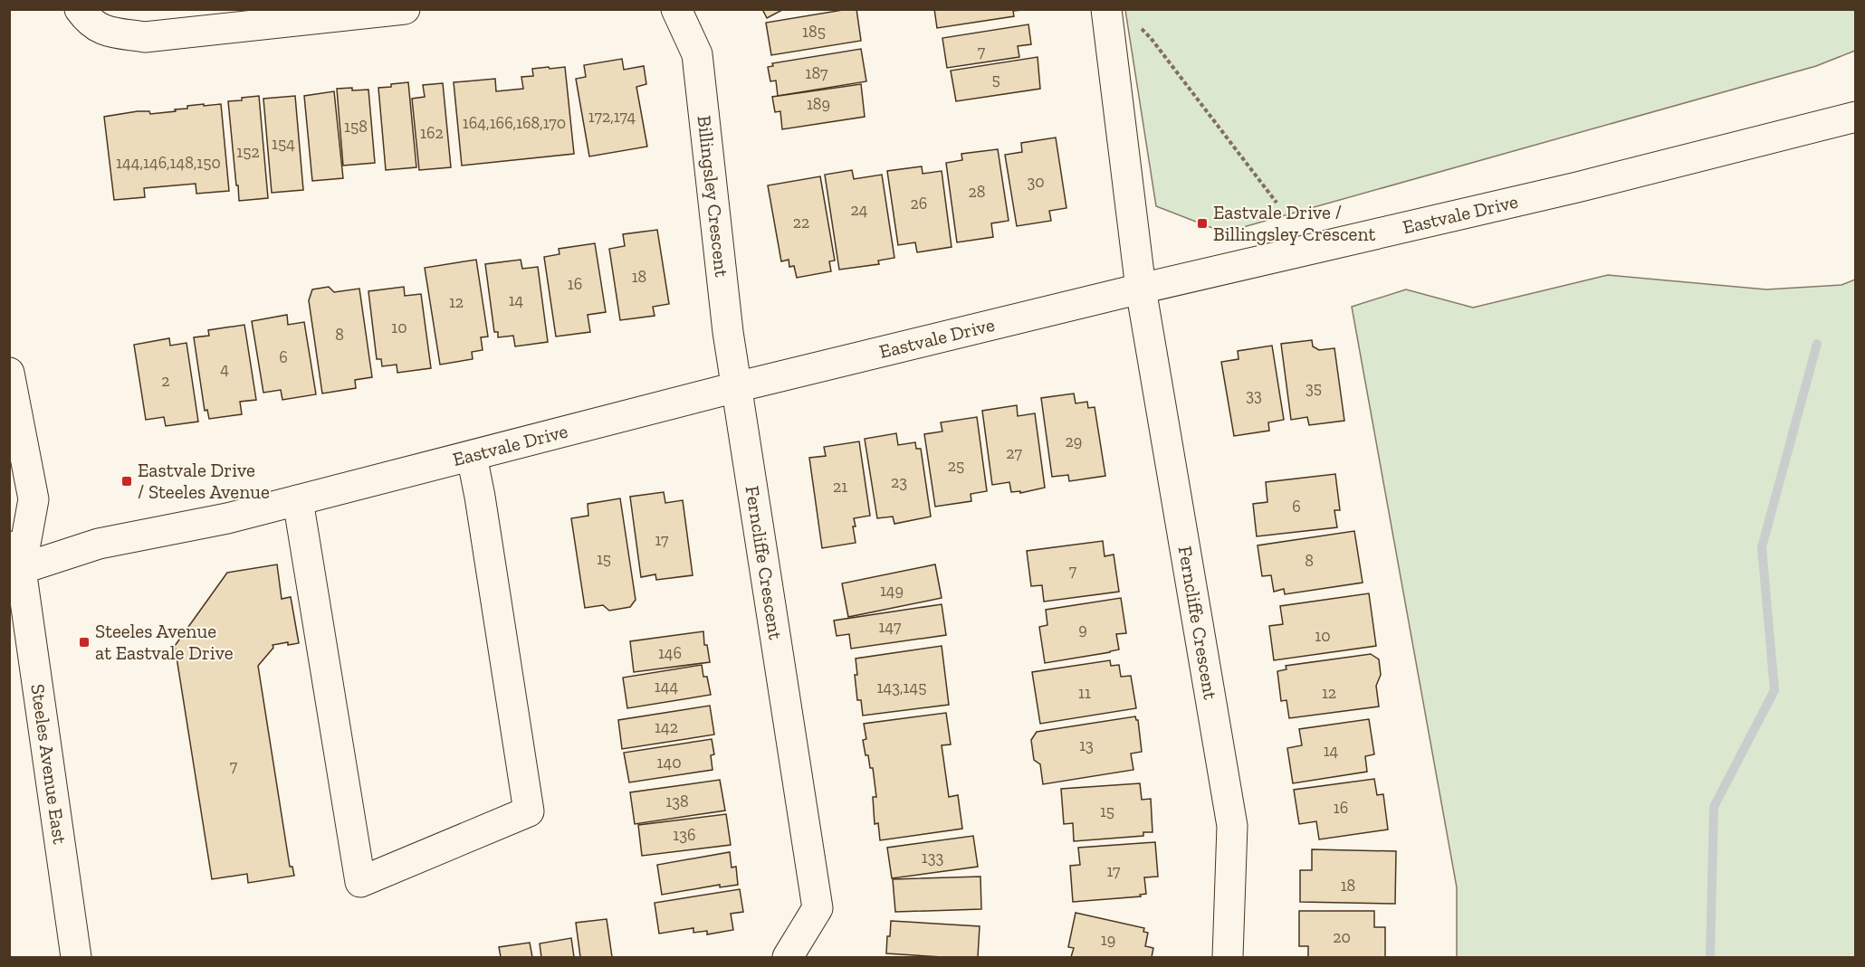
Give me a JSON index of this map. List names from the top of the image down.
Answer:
{
  "streets": {
    "street": [
      "Billingsley Crescent",
      "Eastvale Drive",
      "Ferncliffe Crescent",
      "Steeles Avenue East"
    ]
  },
  "crossings": [
    ["Billingsley Crescent", "Eastvale Drive"],
    ["Billingsley Crescent", "Ferncliffe Crescent"],
    ["Eastvale Drive", "Ferncliffe Crescent"],
    ["Eastvale Drive", "Steeles Avenue East"]
  ],
  "places": {
    "transit": ["Eastvale Drive / Billingsley Crescent", "Eastvale Drive / Steeles Avenue", "Steeles Avenue at Eastvale Drive"]
  },
  "house_numbers": [
    "185",
    "7",
    "187",
    "5",
    "189",
    "172,174",
    "164,166,168,170",
    "158",
    "162",
    "154",
    "152",
    "144,146,148,150",
    "30",
    "28",
    "26",
    "24",
    "22",
    "18",
    "16",
    "14",
    "12",
    "10",
    "8",
    "6",
    "4",
    "2",
    "35",
    "33",
    "29",
    "27",
    "25",
    "23",
    "21",
    "6",
    "17",
    "15",
    "8",
    "7",
    "149",
    "147",
    "9",
    "10",
    "146",
    "144",
    "143,145",
    "11",
    "12",
    "142",
    "13",
    "14",
    "140",
    "7",
    "138",
    "16",
    "15",
    "136",
    "133",
    "17",
    "18",
    "20",
    "19"
  ]
}
